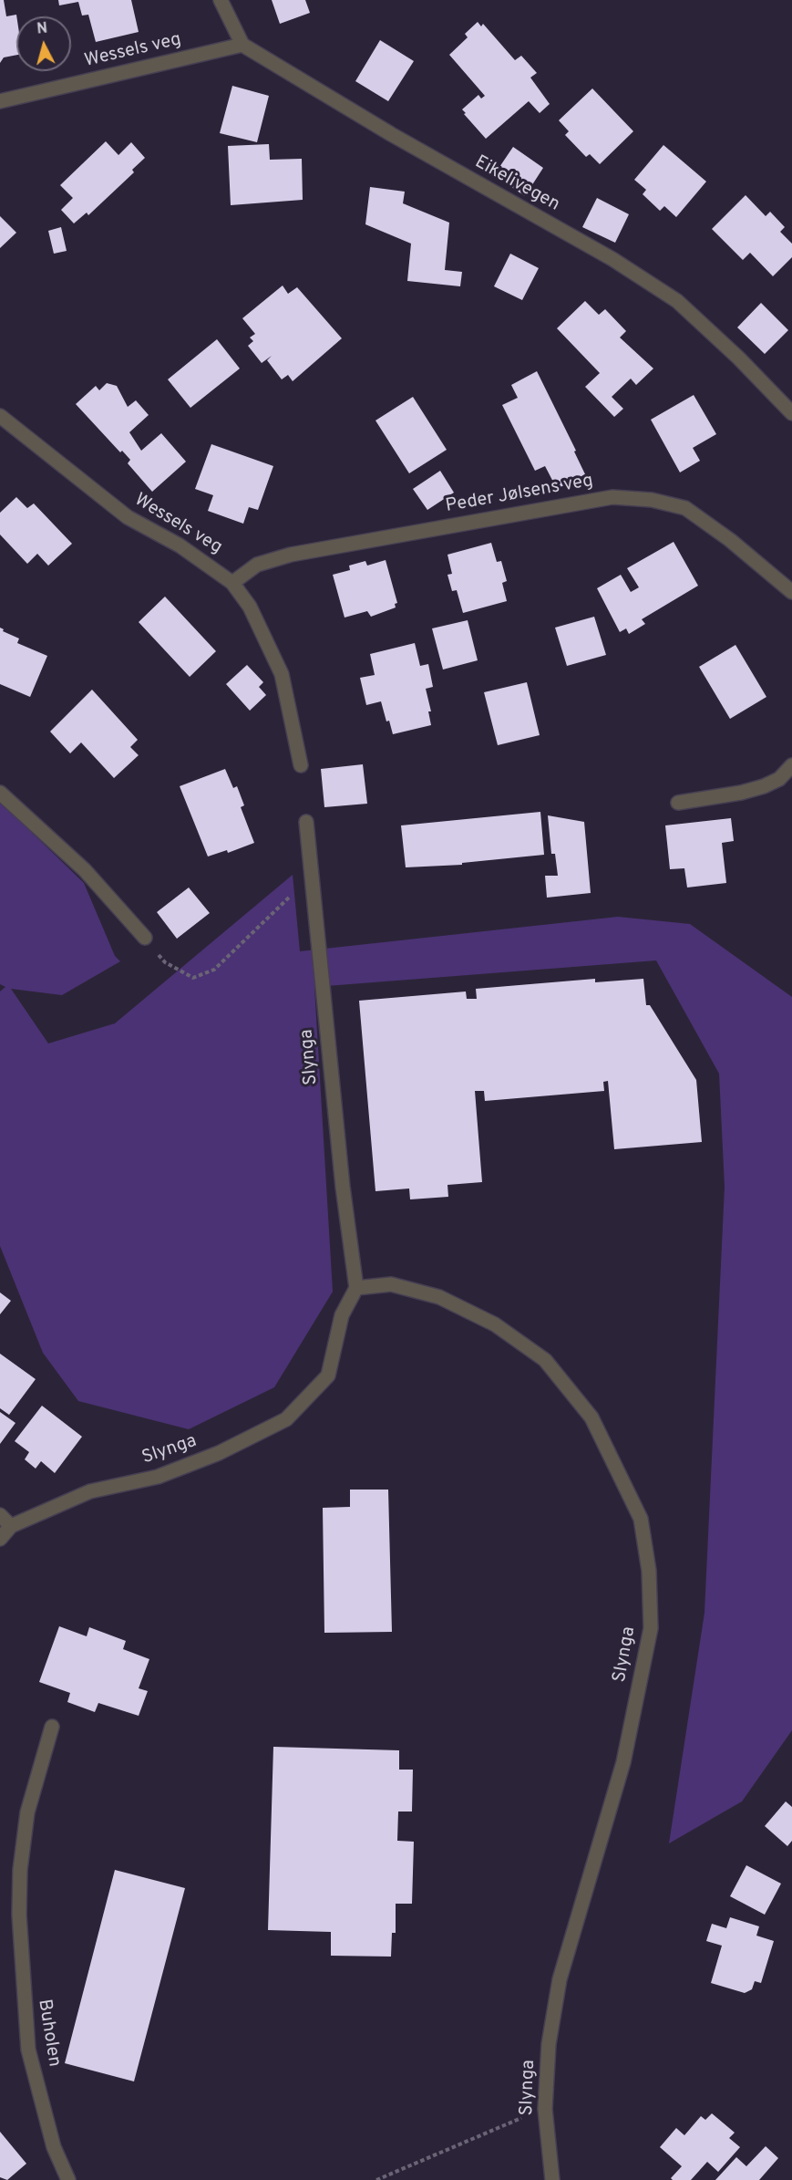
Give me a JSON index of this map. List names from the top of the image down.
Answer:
{
  "streets": {
    "street": [
      "Wessels veg",
      "Eikelivegen",
      "Peder Jølsens veg",
      "Slynga",
      "Buholen"
    ]
  },
  "crossings": [
    ["Wessels veg", "Eikelivegen"],
    ["Wessels veg", "Peder Jølsens veg"]
  ],
  "north": "top"
}
